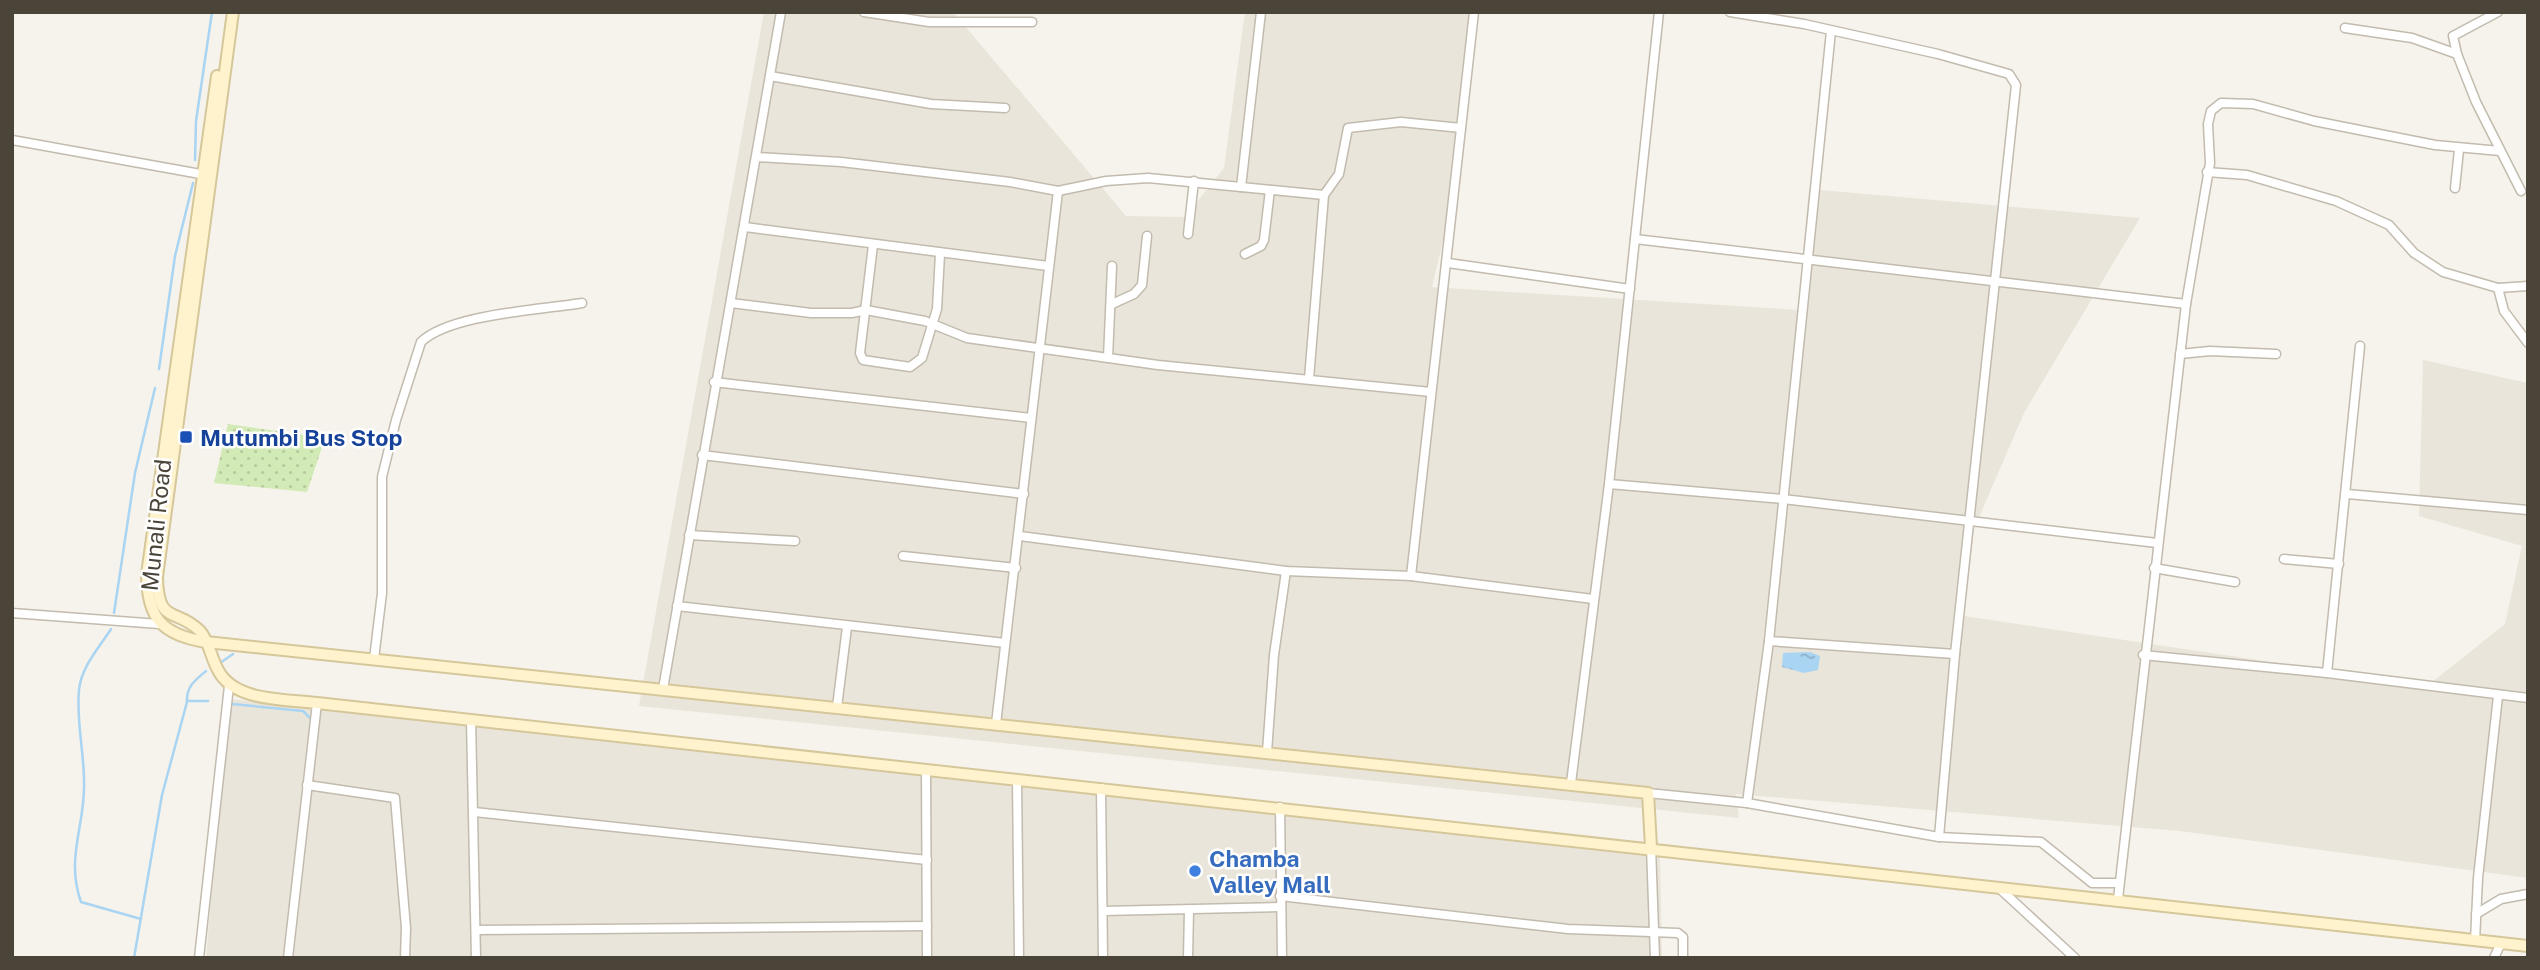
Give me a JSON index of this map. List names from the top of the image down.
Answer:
{
  "streets": {
    "main road": ["Munali Road"]
  },
  "places": {
    "transit": ["Mutumbi Bus Stop"],
    "other": ["Chamba Valley Mall"]
  }
}
